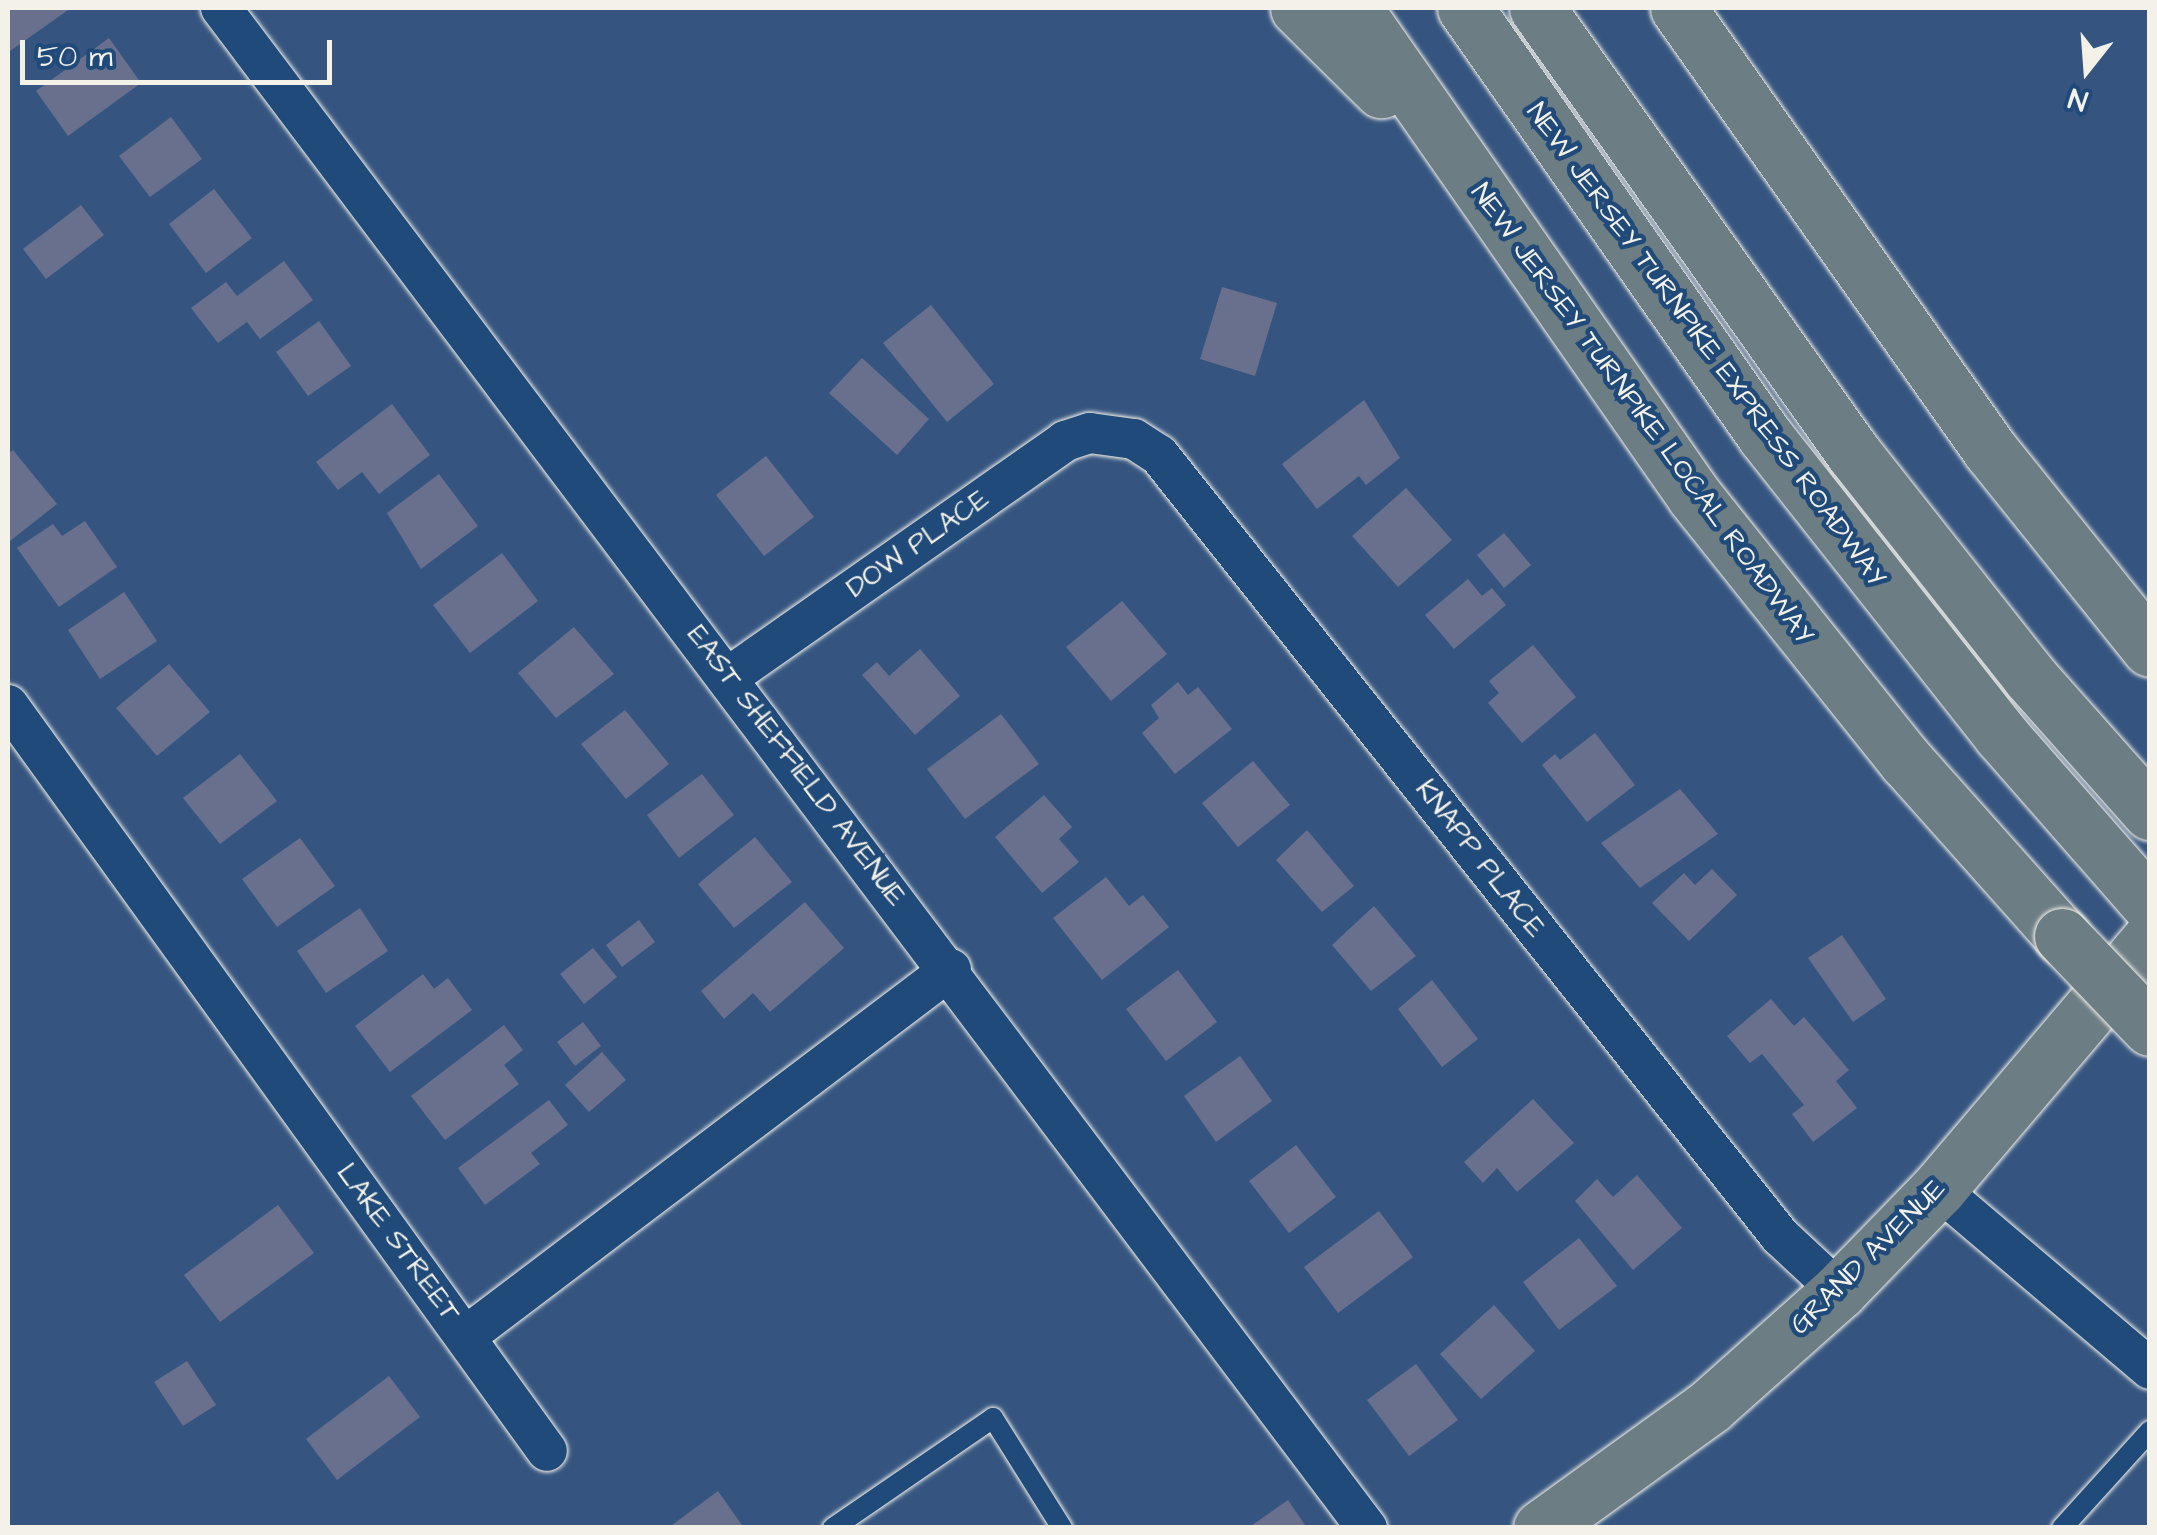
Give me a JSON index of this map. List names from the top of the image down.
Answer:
{
  "streets": {
    "main road": ["NEW JERSEY TURNPIKE EXPRESS ROADWAY", "NEW JERSEY TURNPIKE LOCAL ROADWAY", "GRAND AVENUE"],
    "street": [
      "DOW PLACE",
      "EAST SHEFFIELD AVENUE",
      "KNAPP PLACE",
      "LAKE STREET"
    ]
  },
  "crossings": [
    ["DOW PLACE", "EAST SHEFFIELD AVENUE"],
    ["DOW PLACE", "KNAPP PLACE"],
    ["EAST SHEFFIELD AVENUE", "LAKE STREET"],
    ["KNAPP PLACE", "GRAND AVENUE"]
  ],
  "scale_bar": "50 m",
  "north": "bottom"
}
